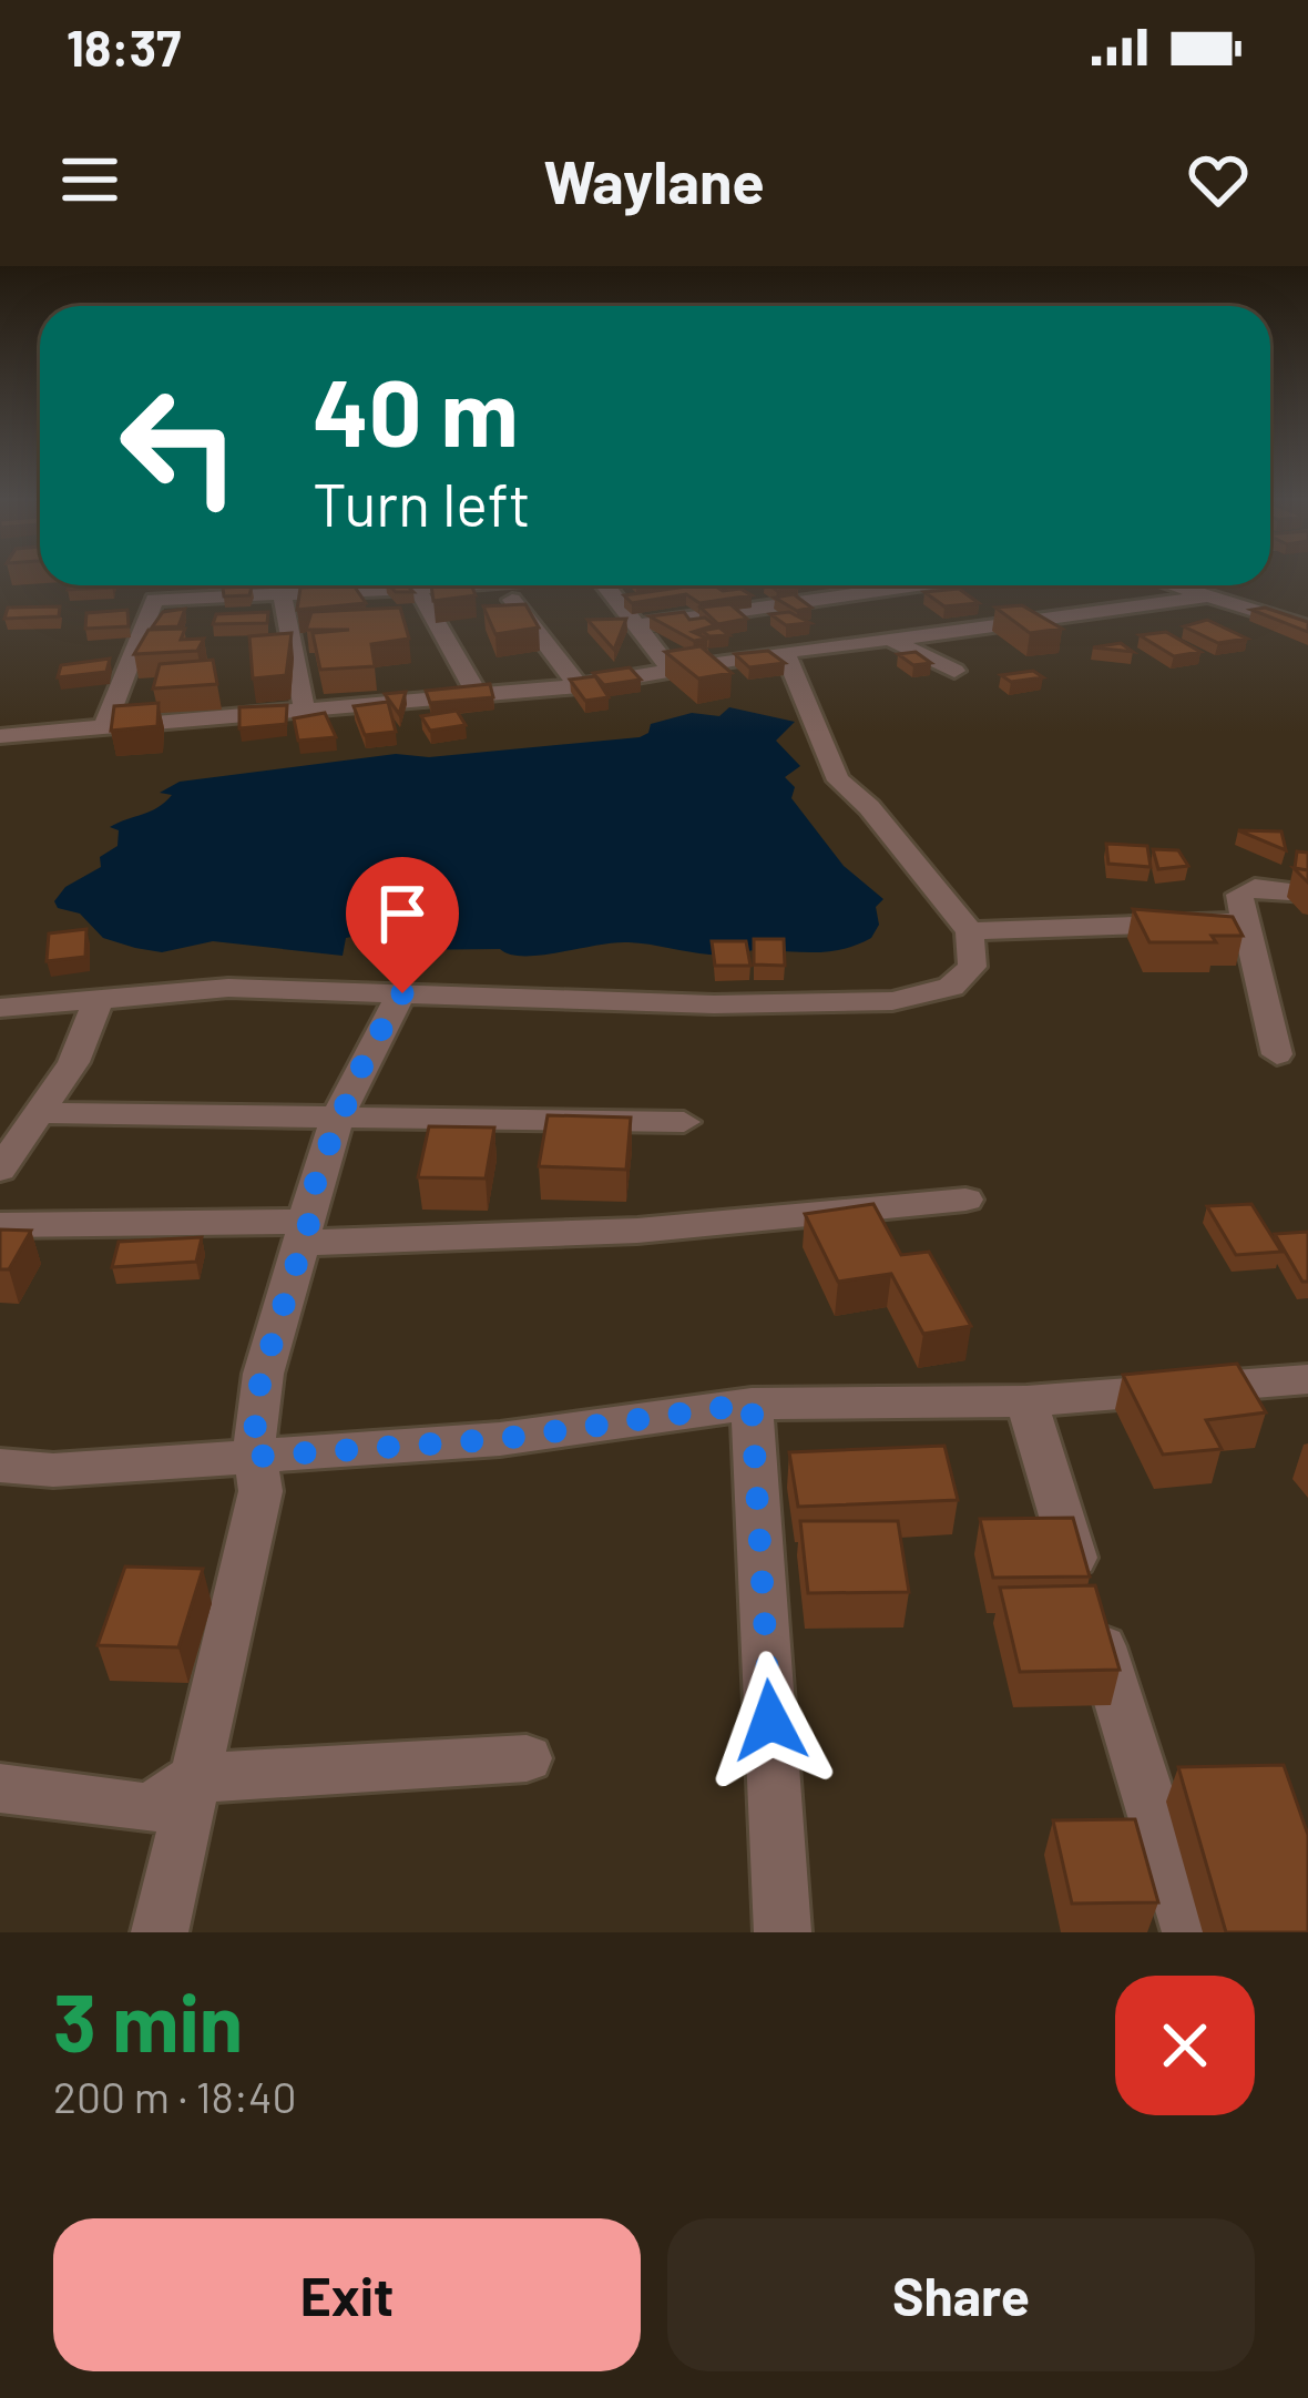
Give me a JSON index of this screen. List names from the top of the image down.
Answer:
{
  "page": {
    "status": "18:37",
    "header": "Waylane",
    "turn": ["40 m", "Turn left"],
    "heading": ["3 min", "200 m · 18:40"],
    "buttons": ["Exit", "Share"]
  }
}
